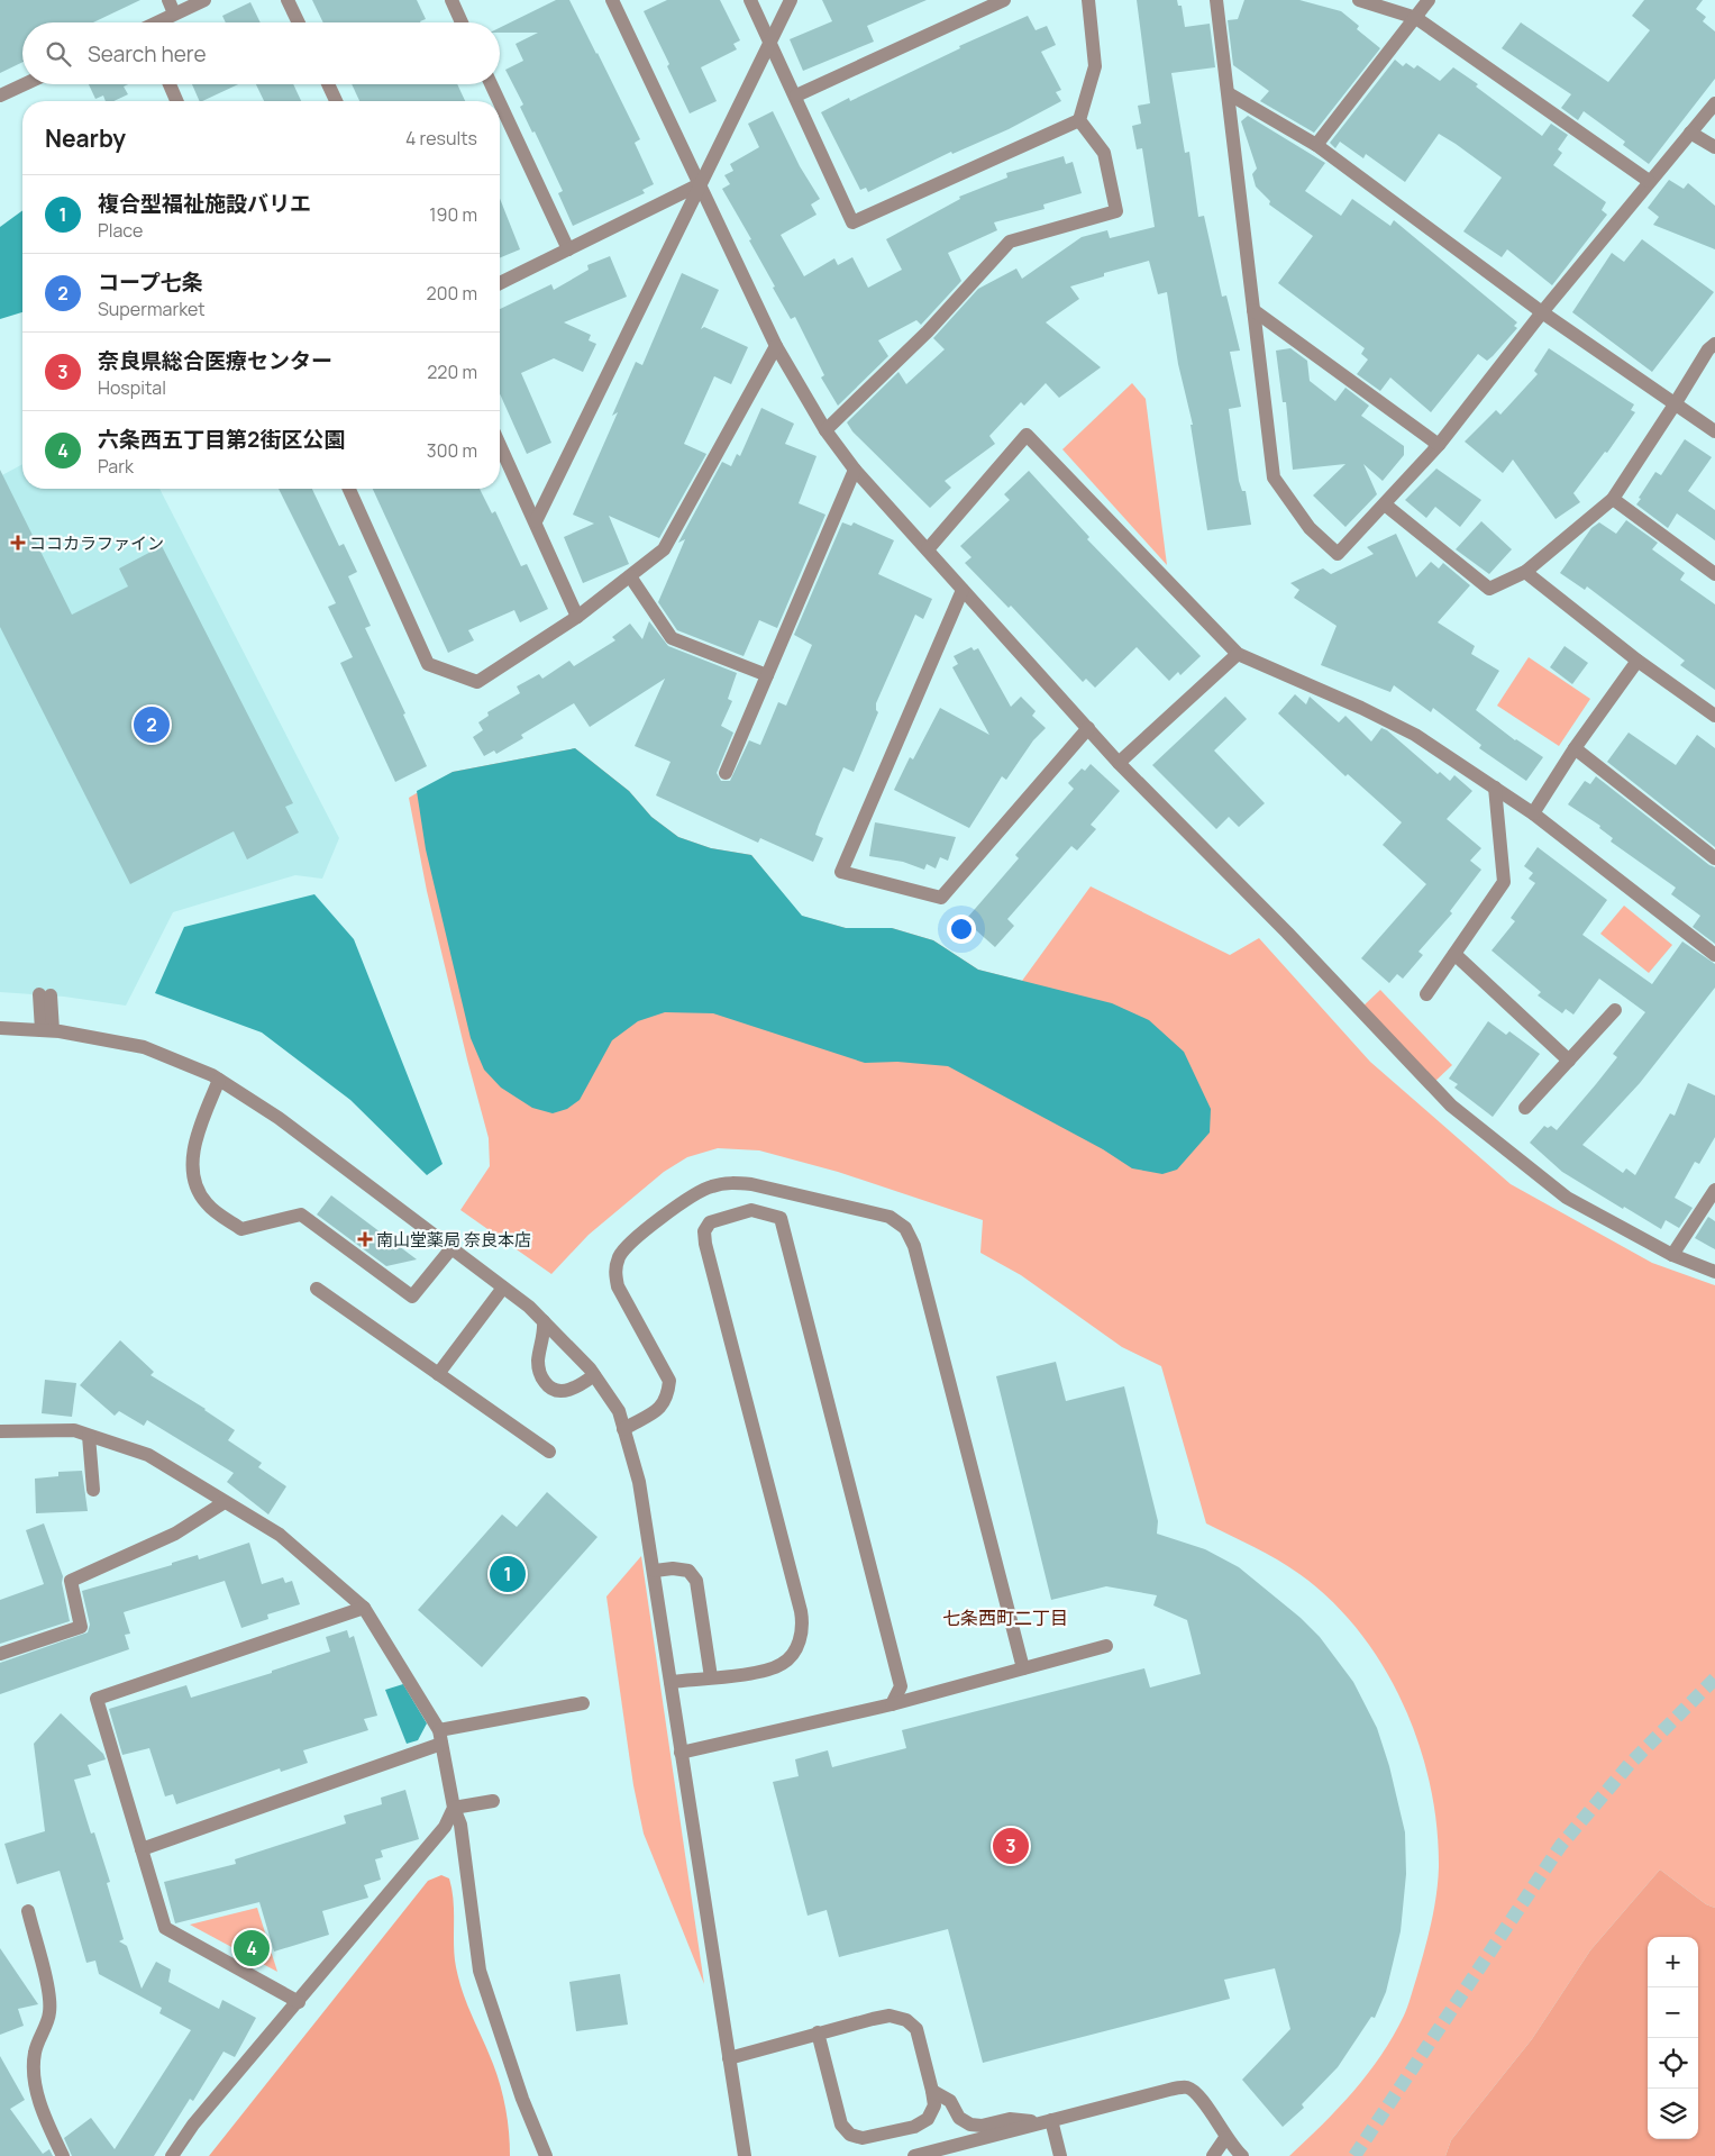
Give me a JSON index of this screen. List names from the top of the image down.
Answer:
{
  "districts": ["七条西町二丁目"],
  "places": {
    "health": ["ココカラファイン", "南山堂薬局 奈良本店"]
  },
  "page": {
    "search": "Search here",
    "heading": ["Nearby", "4 results"],
    "list": [
      {
        "mark": "1",
        "name": "複合型福祉施設バリエ",
        "note": "Place",
        "value": "190 m"
      },
      {
        "mark": "2",
        "name": "コープ七条",
        "note": "Supermarket",
        "value": "200 m"
      },
      {
        "mark": "3",
        "name": "奈良県総合医療センター",
        "note": "Hospital",
        "value": "220 m"
      },
      {
        "mark": "4",
        "name": "六条西五丁目第2街区公園",
        "note": "Park",
        "value": "300 m"
      }
    ],
    "pins": [
      "2",
      "1",
      "3",
      "4"
    ],
    "map_buttons": ["+", "−"]
  }
}
